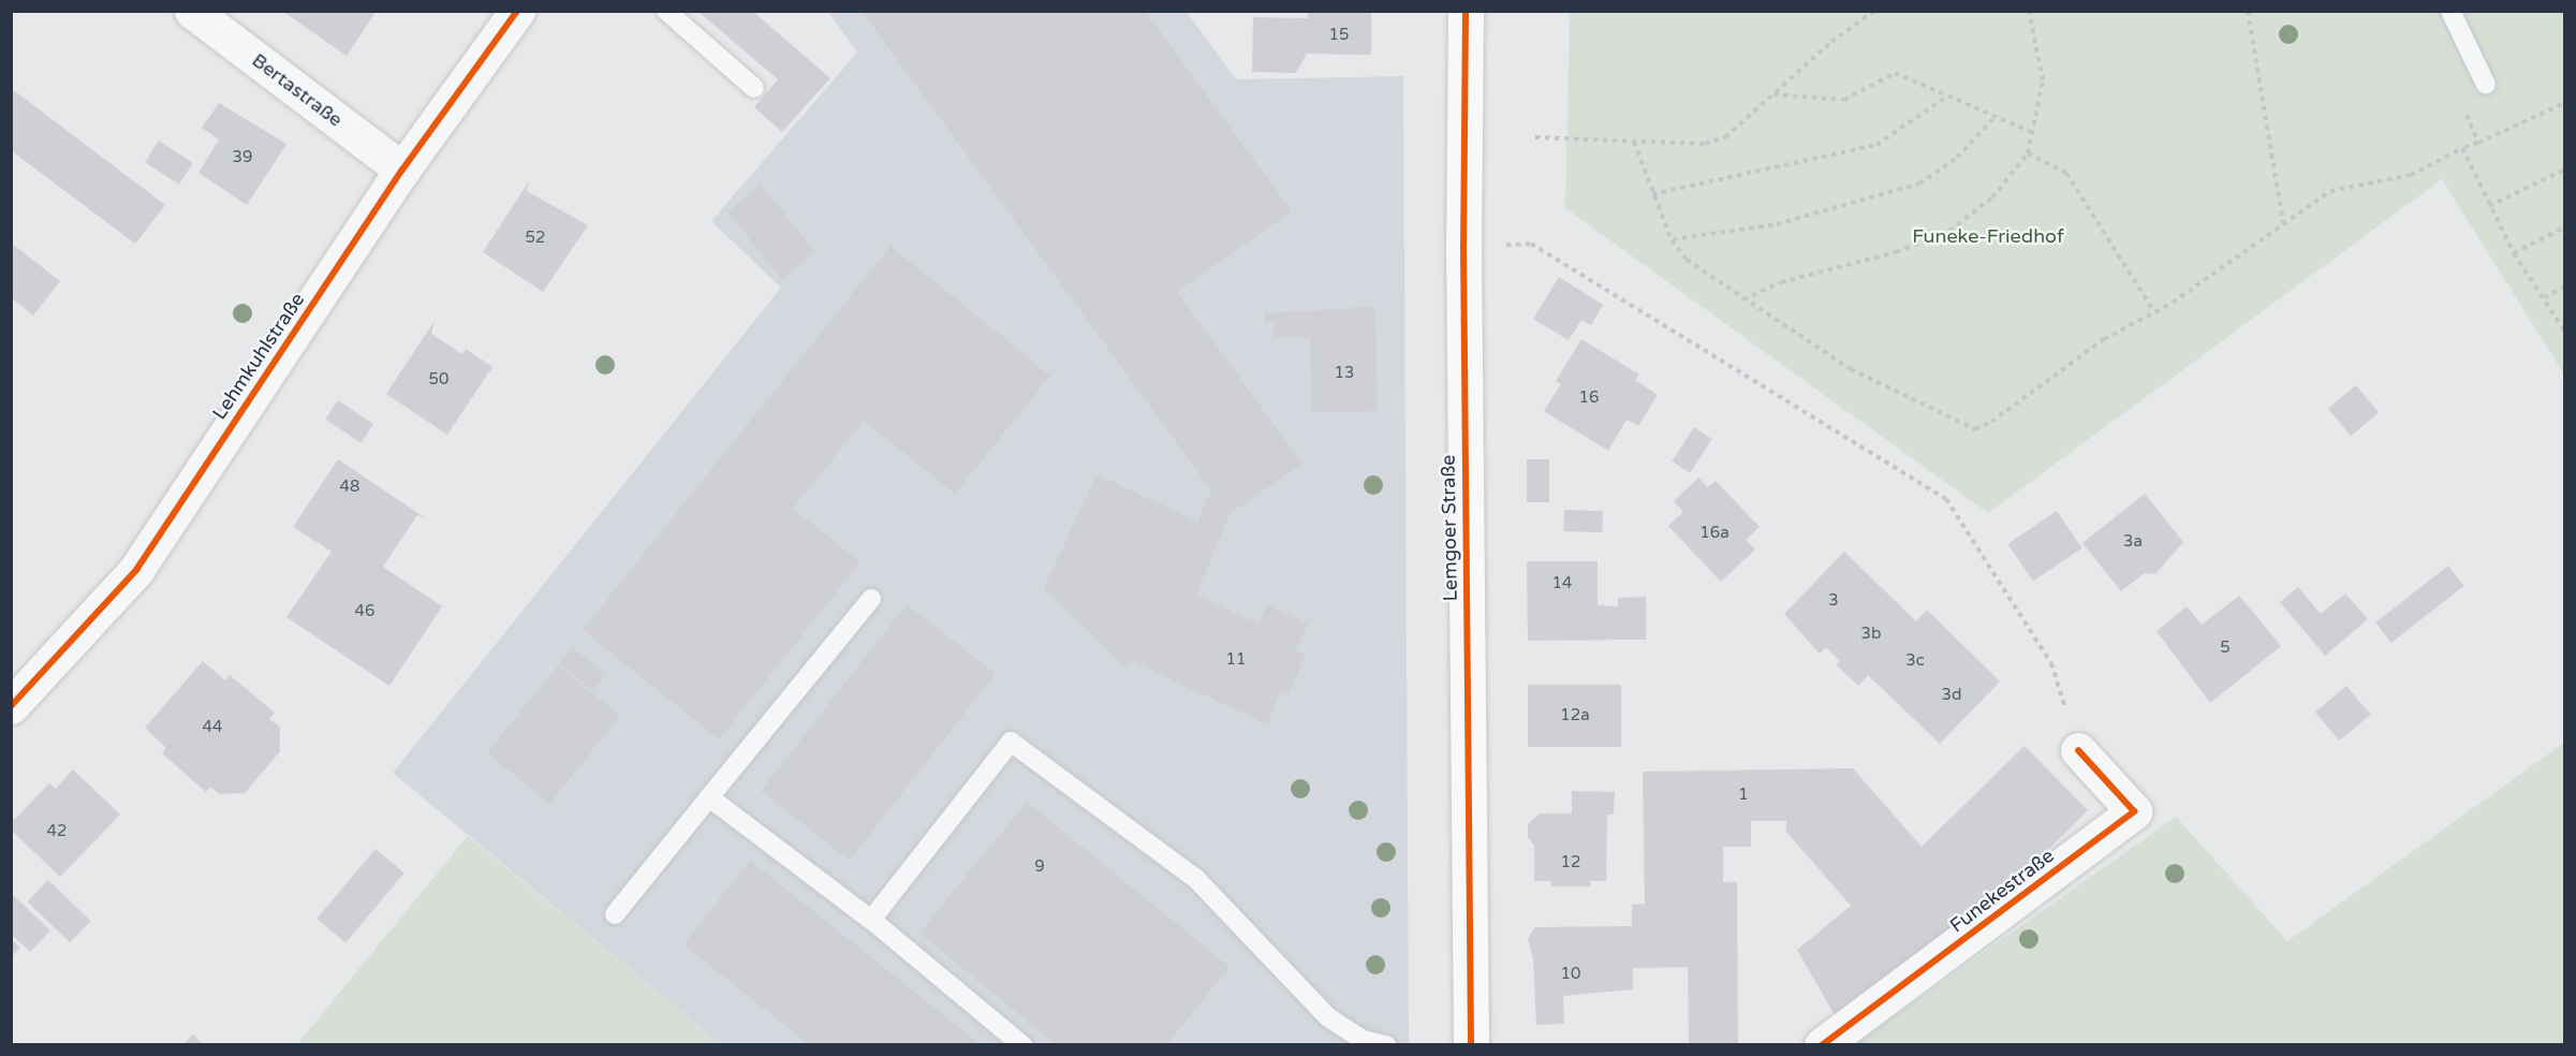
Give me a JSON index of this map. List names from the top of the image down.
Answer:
{
  "streets": {
    "street": [
      "Bertastraße",
      "Lehmkuhlstraße",
      "Lemgoer Straße",
      "Funekestraße"
    ]
  },
  "crossings": [
    ["Bertastraße", "Lehmkuhlstraße"]
  ],
  "parks": ["Funeke-Friedhof"],
  "house_numbers": [
    "15",
    "39",
    "52",
    "13",
    "50",
    "16",
    "48",
    "16a",
    "3a",
    "14",
    "3",
    "46",
    "3b",
    "5",
    "11",
    "3c",
    "3d",
    "12a",
    "44",
    "1",
    "42",
    "12",
    "9",
    "10"
  ]
}
